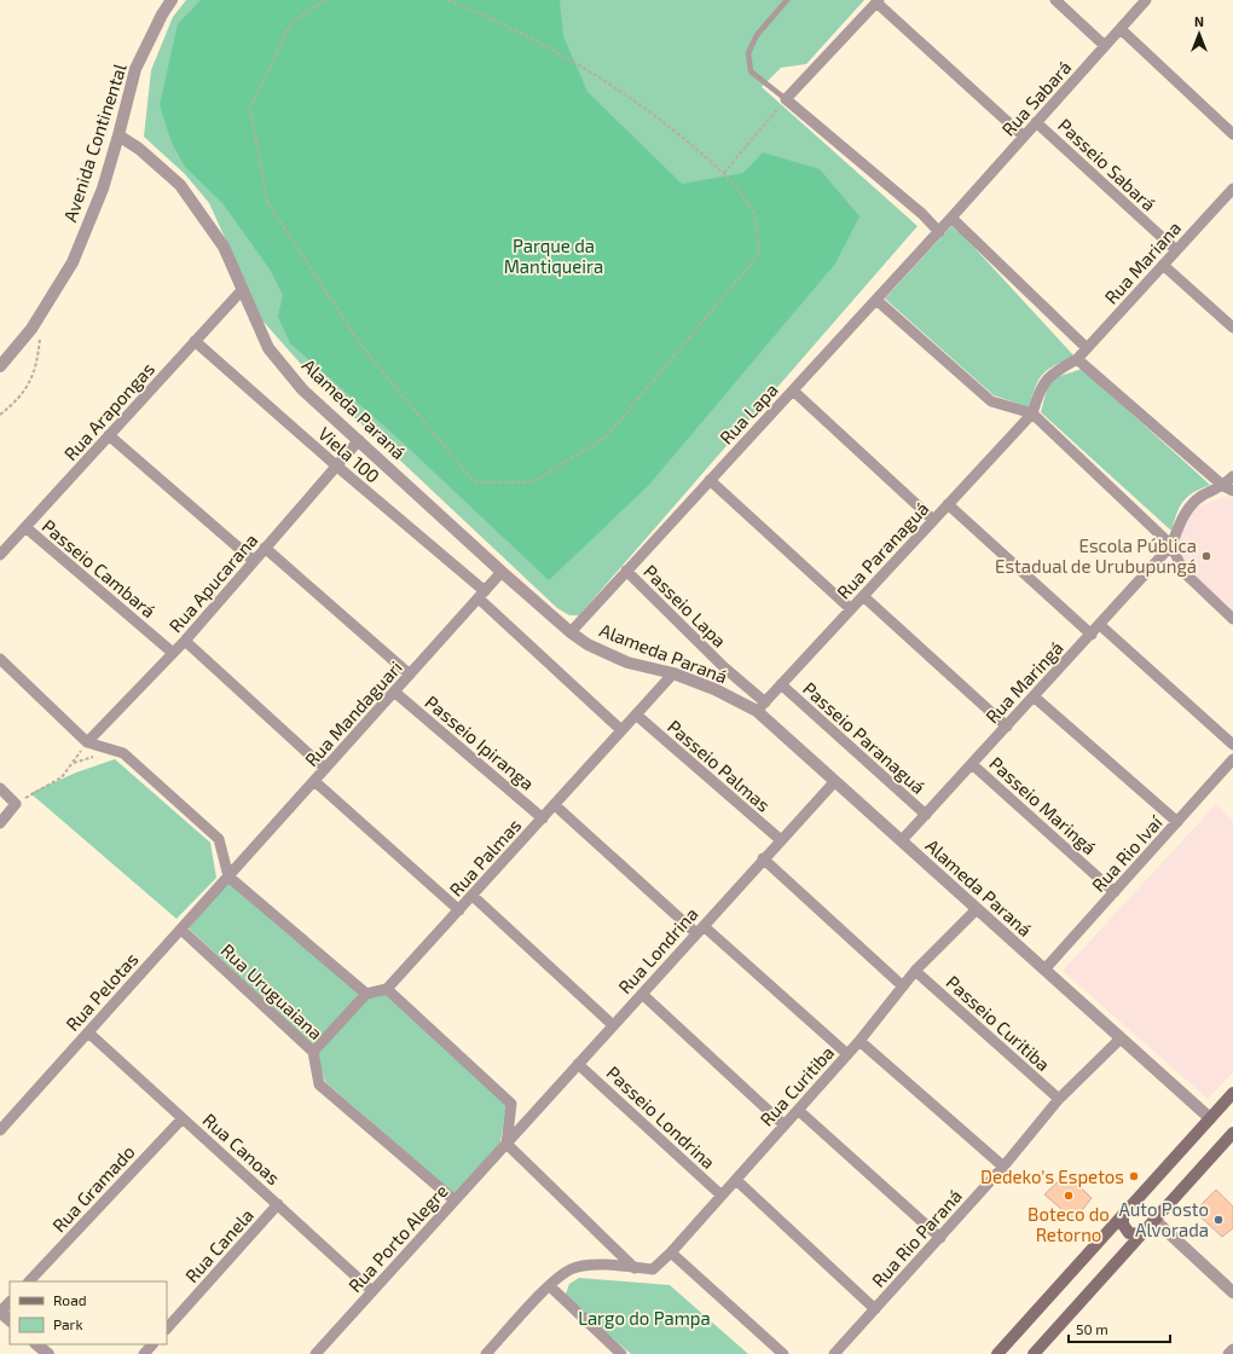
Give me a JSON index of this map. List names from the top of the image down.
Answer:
{
  "streets": {
    "street": [
      "Rua Sabará",
      "Avenida Continental",
      "Passeio Sabará",
      "Rua Mariana",
      "Alameda Paraná",
      "Rua Arapongas",
      "Rua Lapa",
      "Viela 100",
      "Rua Paranaguá",
      "Passeio Cambará",
      "Rua Apucarana",
      "Passeio Lapa",
      "Rua Maringá",
      "Rua Mandaguari",
      "Passeio Paranaguá",
      "Passeio Ipiranga",
      "Passeio Palmas",
      "Passeio Maringá",
      "Rua Rio Ivaí",
      "Rua Palmas",
      "Rua Londrina",
      "Rua Pelotas",
      "Rua Uruguaiana",
      "Passeio Curitiba",
      "Rua Curitiba",
      "Passeio Londrina",
      "Rua Canoas",
      "Rua Gramado",
      "Rua Porto Alegre",
      "Rua Rio Paraná",
      "Rua Canela"
    ]
  },
  "crossings": [
    ["Rua Sabará", "Passeio Sabará"],
    ["Rua Sabará", "Rua Lapa"],
    ["Avenida Continental", "Alameda Paraná"],
    ["Passeio Sabará", "Rua Mariana"],
    ["Rua Mariana", "Rua Paranaguá"],
    ["Alameda Paraná", "Rua Arapongas"],
    ["Alameda Paraná", "Rua Lapa"],
    ["Alameda Paraná", "Rua Paranaguá"],
    ["Alameda Paraná", "Rua Apucarana"],
    ["Alameda Paraná", "Passeio Lapa"],
    ["Alameda Paraná", "Rua Maringá"],
    ["Alameda Paraná", "Rua Mandaguari"],
    ["Alameda Paraná", "Rua Rio Ivaí"],
    ["Alameda Paraná", "Rua Palmas"],
    ["Alameda Paraná", "Rua Londrina"],
    ["Alameda Paraná", "Rua Curitiba"],
    ["Alameda Paraná", "Rua Rio Paraná"],
    ["Rua Arapongas", "Viela 100"],
    ["Rua Arapongas", "Passeio Cambará"],
    ["Rua Lapa", "Passeio Lapa"],
    ["Viela 100", "Rua Apucarana"],
    ["Viela 100", "Rua Mandaguari"],
    ["Rua Paranaguá", "Passeio Lapa"],
    ["Rua Paranaguá", "Passeio Paranaguá"],
    ["Passeio Cambará", "Rua Apucarana"],
    ["Rua Maringá", "Passeio Paranaguá"],
    ["Rua Maringá", "Passeio Maringá"],
    ["Rua Mandaguari", "Passeio Ipiranga"],
    ["Rua Mandaguari", "Rua Pelotas"],
    ["Passeio Ipiranga", "Rua Palmas"],
    ["Passeio Palmas", "Rua Palmas"],
    ["Passeio Palmas", "Rua Londrina"],
    ["Passeio Maringá", "Rua Rio Ivaí"],
    ["Rua Londrina", "Passeio Londrina"],
    ["Rua Londrina", "Rua Porto Alegre"],
    ["Rua Pelotas", "Rua Uruguaiana"],
    ["Rua Pelotas", "Rua Canoas"],
    ["Rua Uruguaiana", "Rua Porto Alegre"],
    ["Passeio Curitiba", "Rua Curitiba"],
    ["Passeio Curitiba", "Rua Rio Paraná"],
    ["Rua Curitiba", "Passeio Londrina"],
    ["Rua Canoas", "Rua Gramado"],
    ["Rua Canoas", "Rua Porto Alegre"],
    ["Rua Canoas", "Rua Canela"]
  ],
  "parks": ["Parque da Mantiqueira", "Largo do Pampa"],
  "places": [
    "Escola Pública Estadual de Urubupungá",
    "Dedeko's Espetos",
    "Boteco do Retorno",
    "Auto Posto Alvorada"
  ],
  "legend": ["Road", "Park"],
  "scale_bar": "50 m",
  "north": "top"
}
